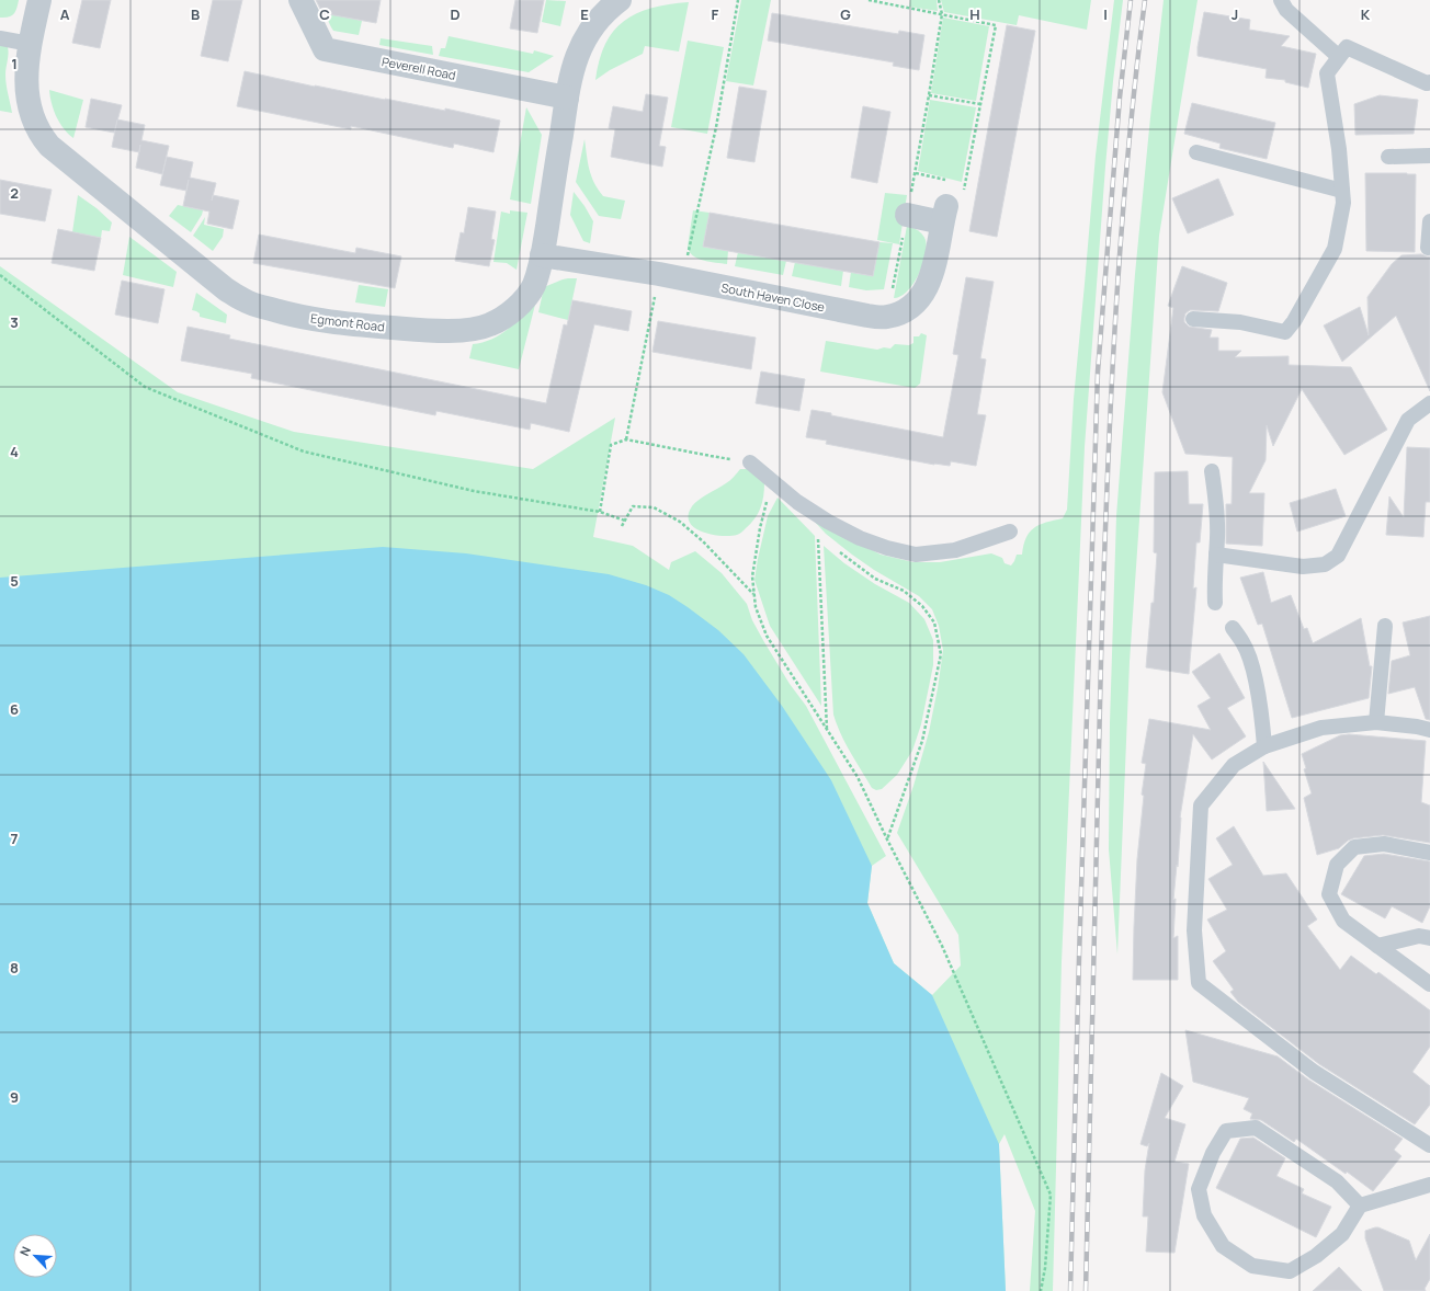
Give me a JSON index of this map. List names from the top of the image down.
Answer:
{
  "streets": {
    "street": ["Peverell Road", "South Haven Close", "Egmont Road"]
  },
  "crossings": [
    ["Peverell Road", "Egmont Road"],
    ["South Haven Close", "Egmont Road"]
  ],
  "north": "top left",
  "grid": {
    "columns": [
      "A",
      "B",
      "C",
      "D",
      "E",
      "F",
      "G",
      "H",
      "I",
      "J",
      "K"
    ],
    "rows": [
      "1",
      "2",
      "3",
      "4",
      "5",
      "6",
      "7",
      "8",
      "9"
    ]
  }
}
